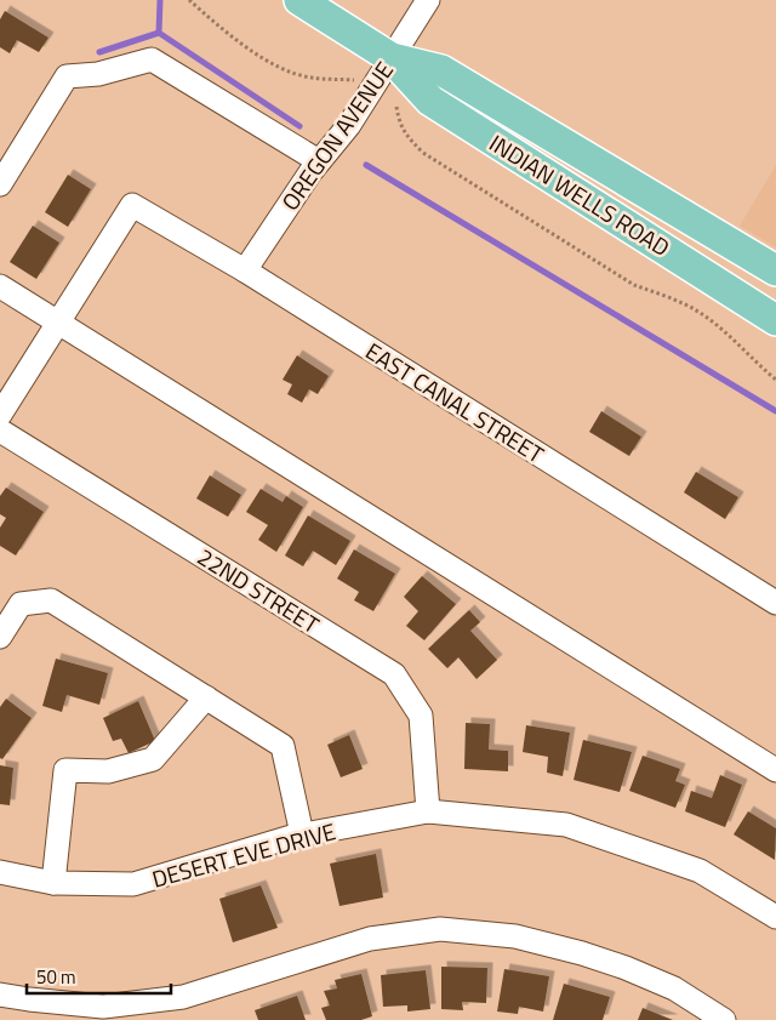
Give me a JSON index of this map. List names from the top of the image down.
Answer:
{
  "streets": {
    "main road": ["INDIAN WELLS ROAD"],
    "street": [
      "OREGON AVENUE",
      "EAST CANAL STREET",
      "22ND STREET",
      "DESERT EVE DRIVE"
    ]
  },
  "crossings": [
    ["OREGON AVENUE", "INDIAN WELLS ROAD"],
    ["OREGON AVENUE", "EAST CANAL STREET"],
    ["22ND STREET", "DESERT EVE DRIVE"]
  ],
  "scale_bar": "50 m"
}
